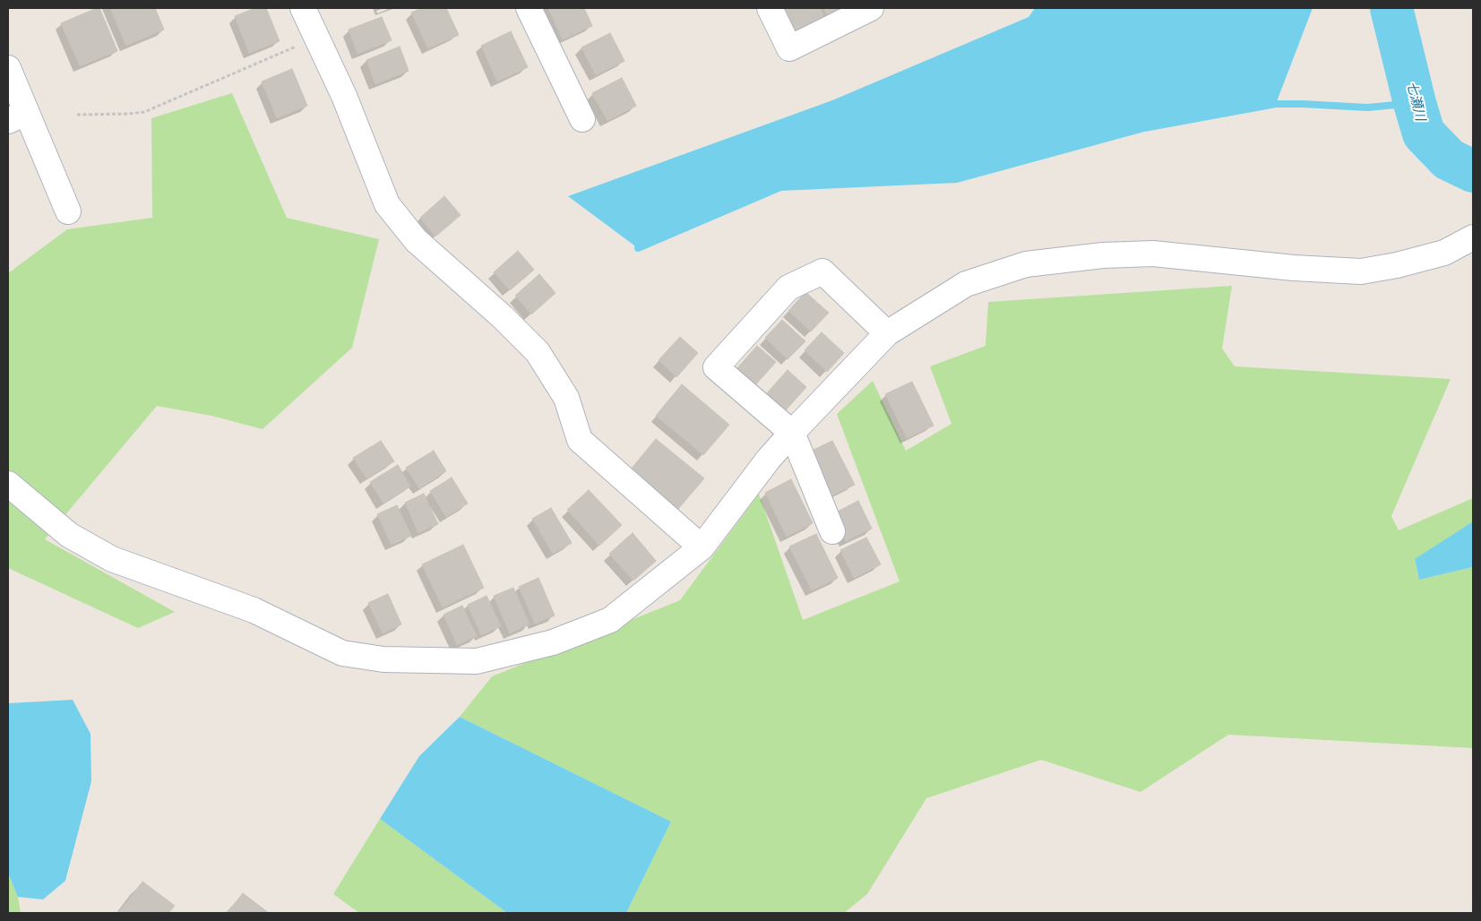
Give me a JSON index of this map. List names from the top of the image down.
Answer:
{
  "water": ["七瀬川"]
}
